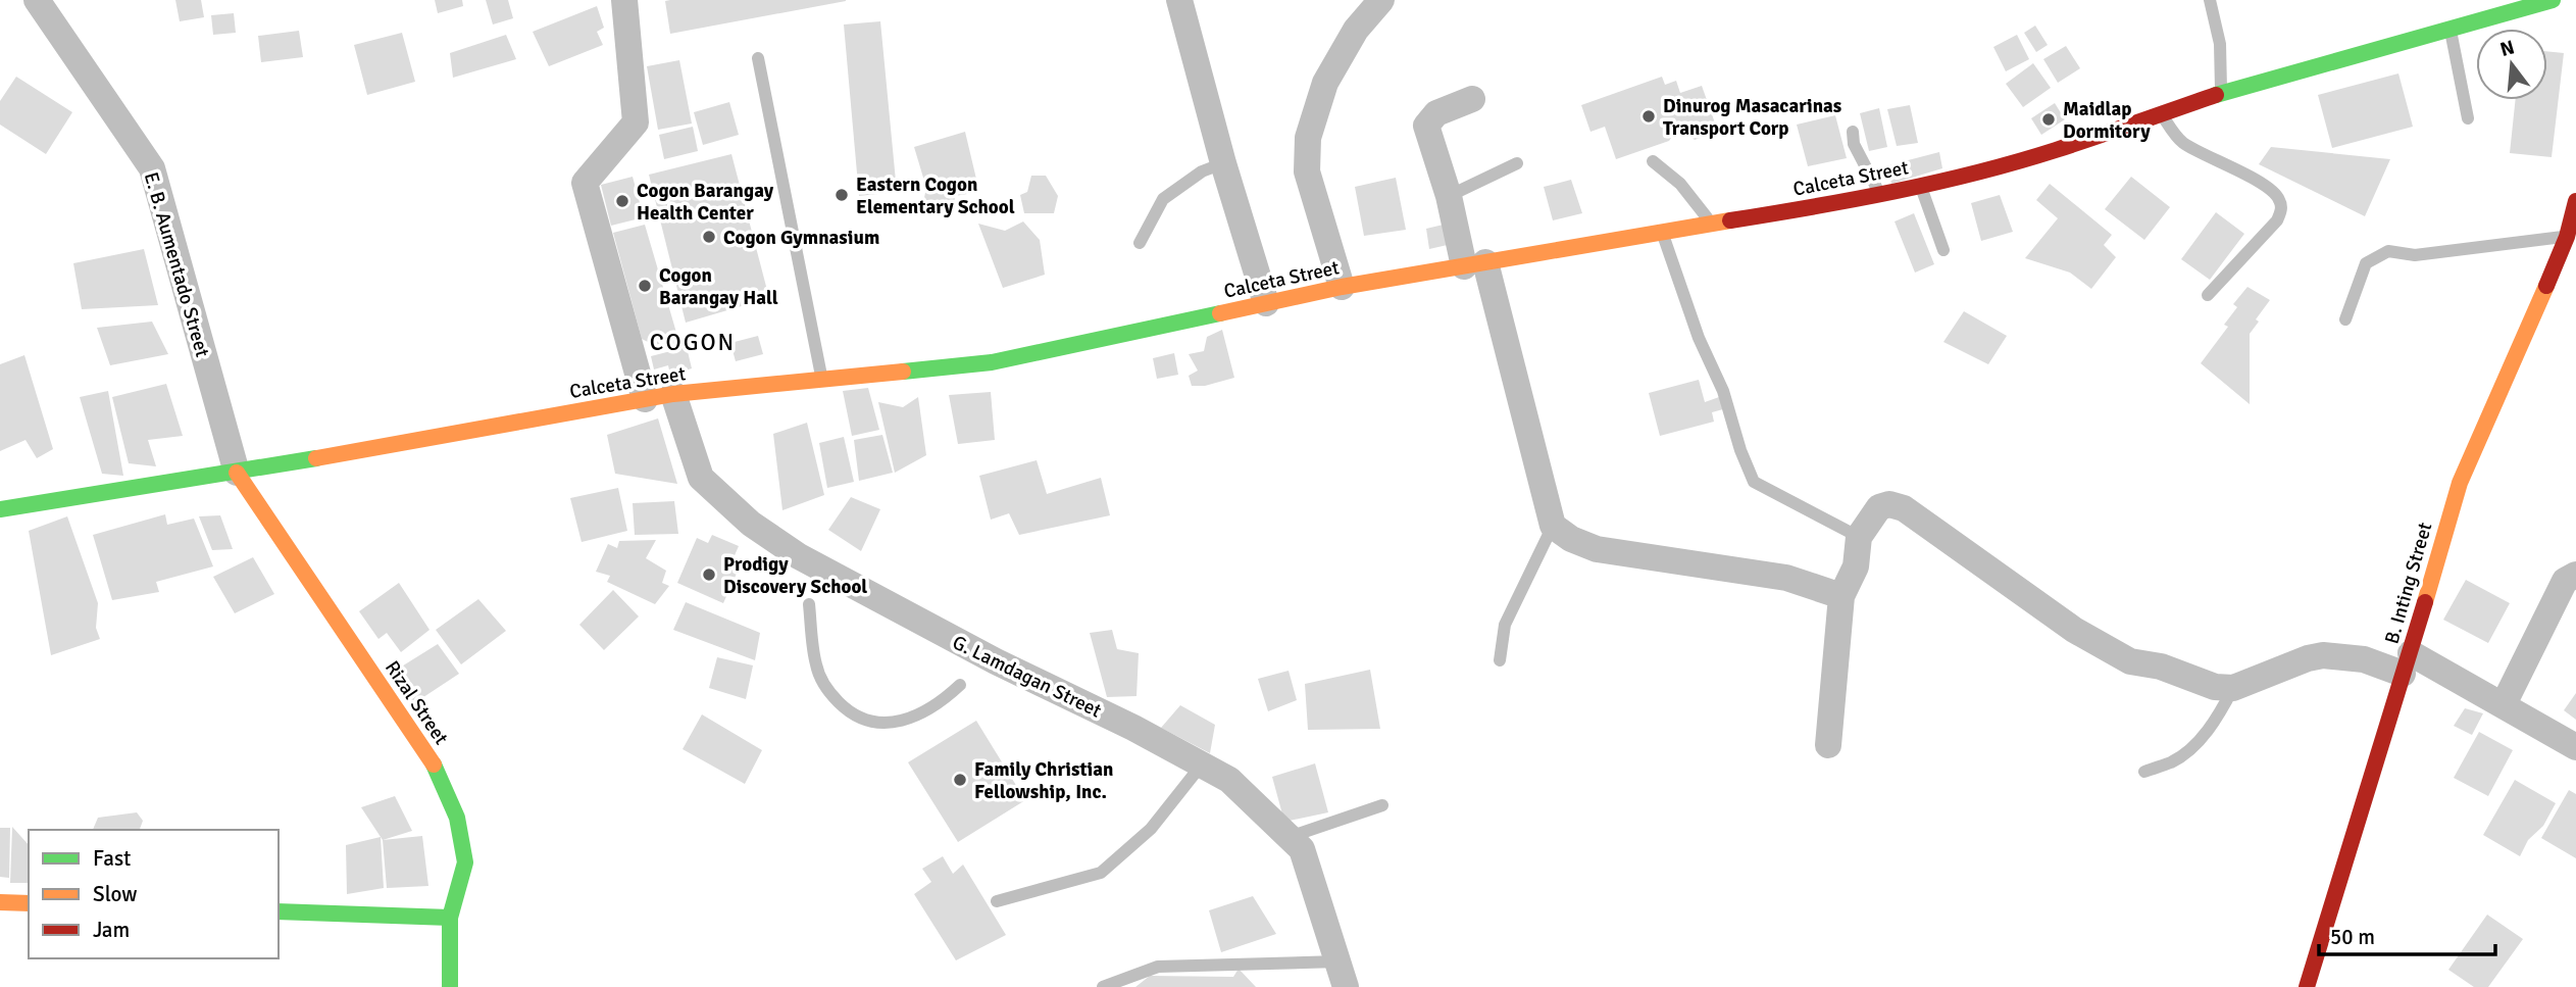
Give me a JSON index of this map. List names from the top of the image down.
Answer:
{
  "streets": {
    "main road": ["Calceta Street", "B. Inting Street", "Rizal Street"],
    "street": ["E. B. Aumentado Street", "G. Lamdagan Street"]
  },
  "crossings": [
    ["Calceta Street", "E. B. Aumentado Street"],
    ["Calceta Street", "G. Lamdagan Street"],
    ["Calceta Street", "Rizal Street"],
    ["E. B. Aumentado Street", "Rizal Street"]
  ],
  "districts": ["COGON"],
  "places": [
    "Dinurog Masacarinas Transport Corp",
    "Maidlap Dormitory",
    "Eastern Cogon Elementary School",
    "Cogon Barangay Health Center",
    "Cogon Gymnasium",
    "Cogon Barangay Hall",
    "Prodigy Discovery School",
    "Family Christian Fellowship, Inc."
  ],
  "legend": ["Fast", "Slow", "Jam"],
  "scale_bar": "50 m",
  "north": "top"
}
